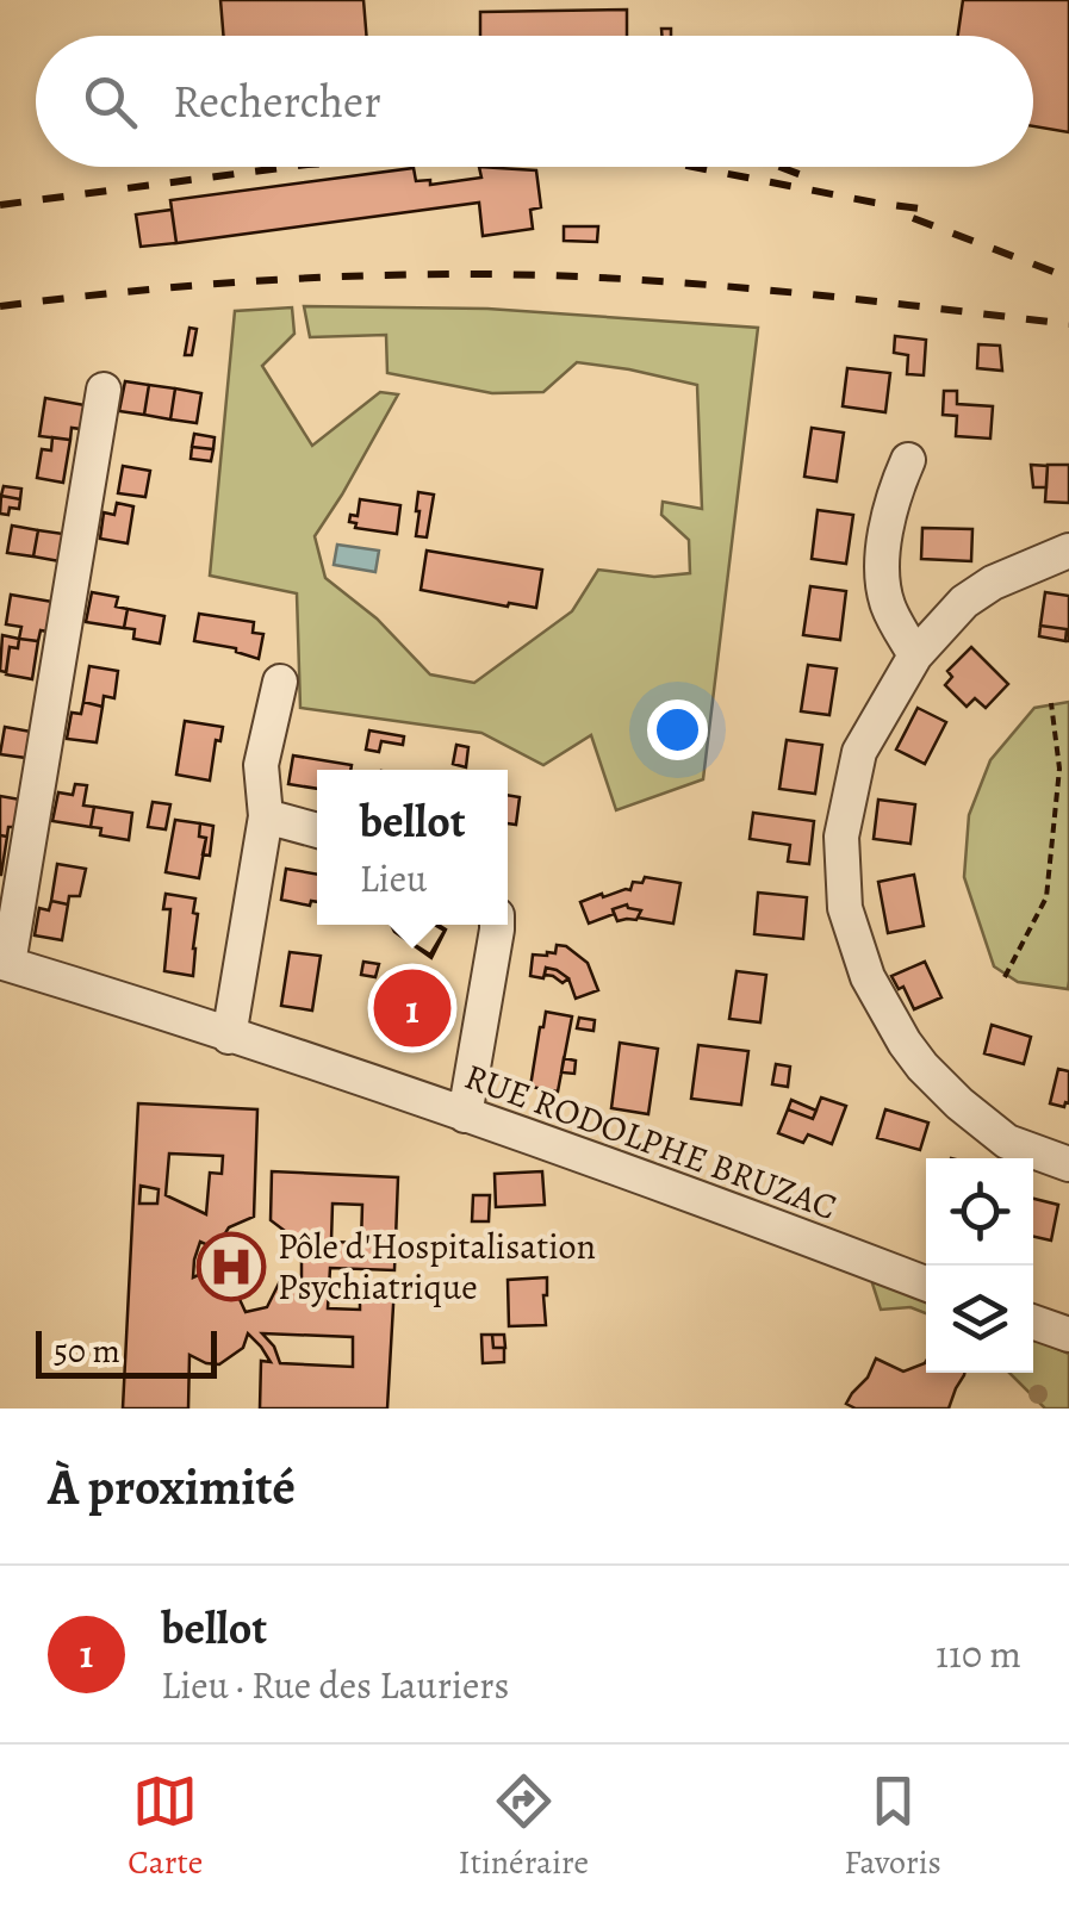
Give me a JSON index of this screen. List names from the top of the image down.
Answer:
{
  "streets": {
    "street": ["RUE RODOLPHE BRUZAC"]
  },
  "places": {
    "hospital": ["Pôle d'Hospitalisation Psychiatrique"]
  },
  "scale_bar": "50 m",
  "page": {
    "search": "Rechercher",
    "popup": ["bellot", "Lieu"],
    "pins": "1",
    "scale": "50 m",
    "heading": "À proximité",
    "list": [
      {
        "mark": "1",
        "name": "bellot",
        "note": "Lieu · Rue des Lauriers",
        "value": "110 m"
      }
    ],
    "nav": ["Carte", "Itinéraire", "Favoris"]
  }
}
